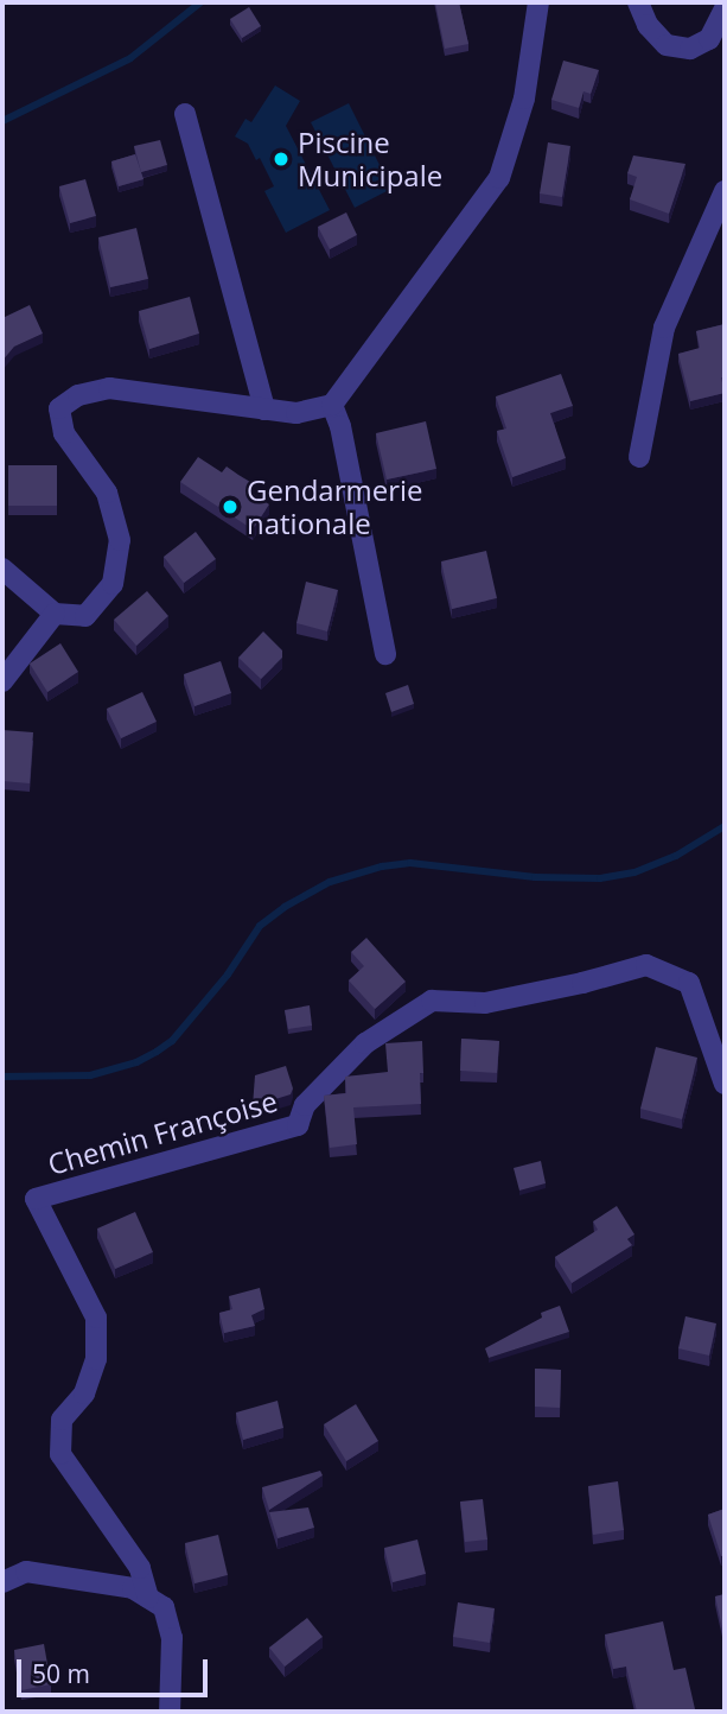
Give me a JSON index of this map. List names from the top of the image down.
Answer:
{
  "streets": {
    "street": ["Chemin Françoise"]
  },
  "places": ["Piscine Municipale", "Gendarmerie nationale"],
  "scale_bar": "50 m"
}
